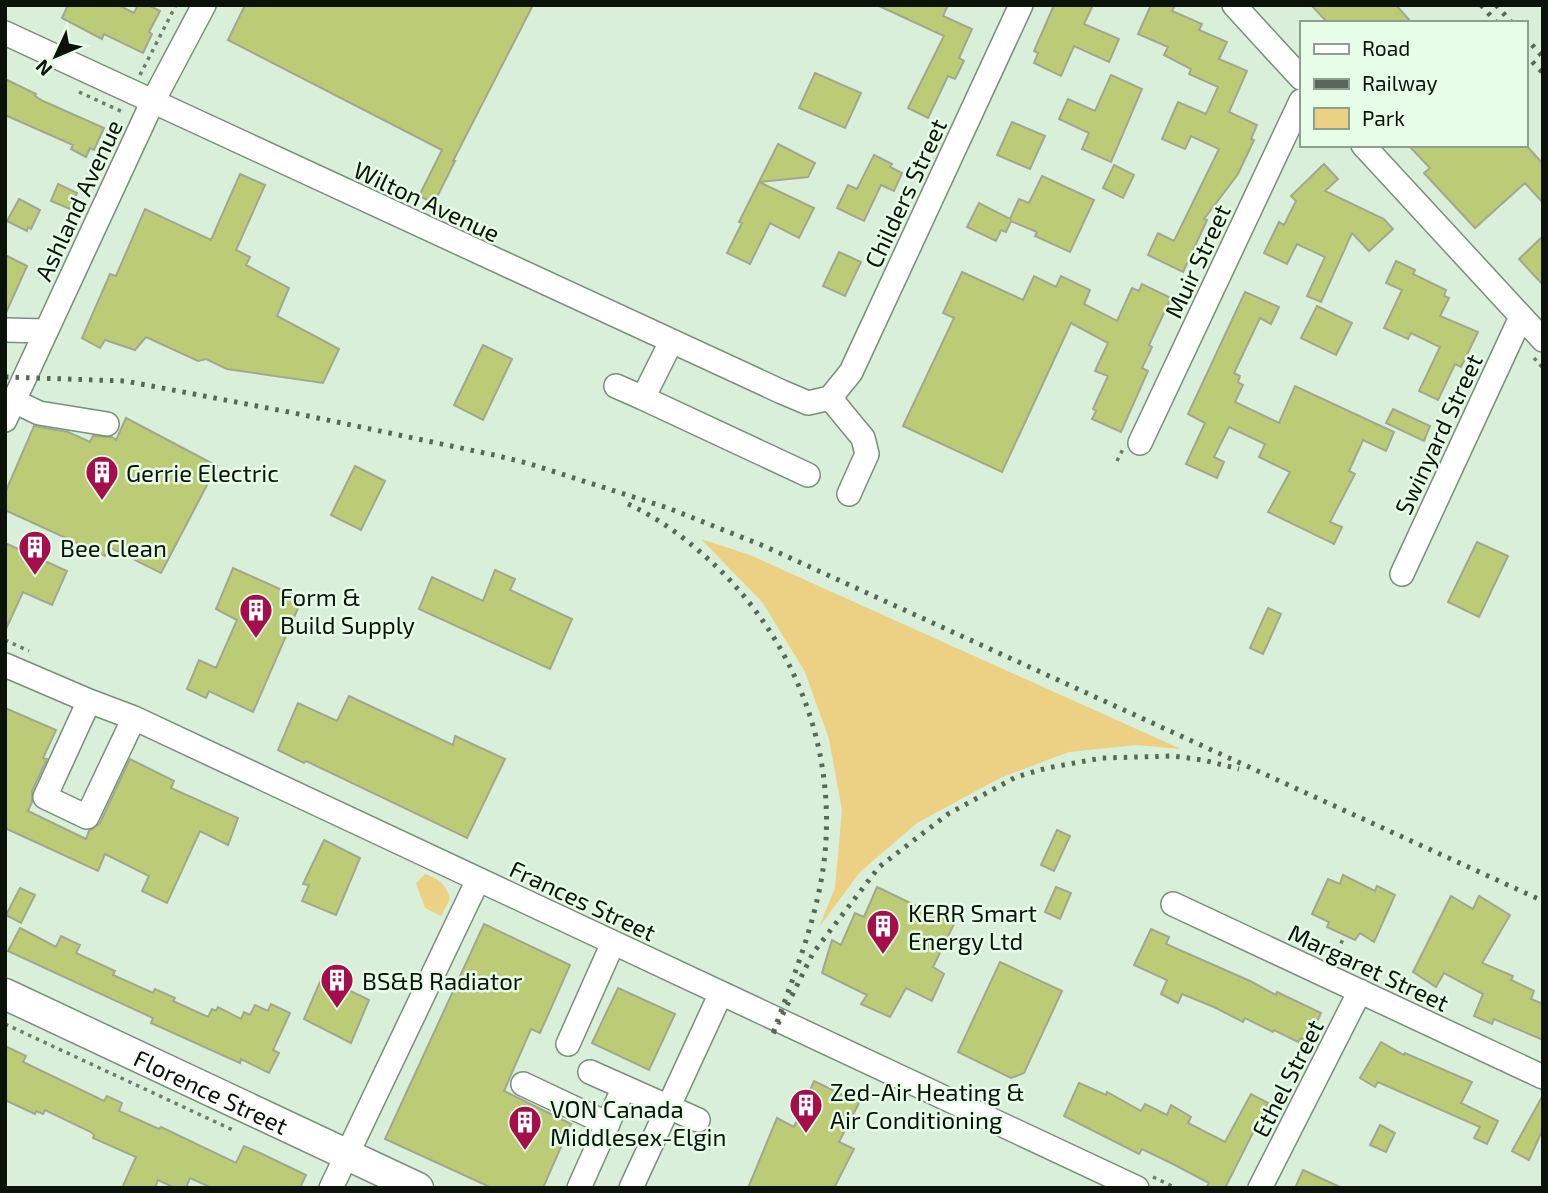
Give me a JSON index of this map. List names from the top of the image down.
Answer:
{
  "streets": {
    "main road": ["Florence Street"],
    "street": [
      "Childers Street",
      "Ashland Avenue",
      "Wilton Avenue",
      "Muir Street",
      "Swinyard Street",
      "Frances Street",
      "Margaret Street",
      "Ethel Street"
    ]
  },
  "crossings": [
    ["Childers Street", "Wilton Avenue"],
    ["Ashland Avenue", "Wilton Avenue"],
    ["Margaret Street", "Ethel Street"]
  ],
  "places": {
    "building": [
      "Gerrie Electric",
      "Bee Clean",
      "Form & Build Supply",
      "KERR Smart Energy Ltd",
      "BS&B Radiator",
      "Zed-Air Heating & Air Conditioning",
      "VON Canada Middlesex-Elgin"
    ]
  },
  "legend": ["Road", "Railway", "Park"],
  "north": "bottom left"
}
